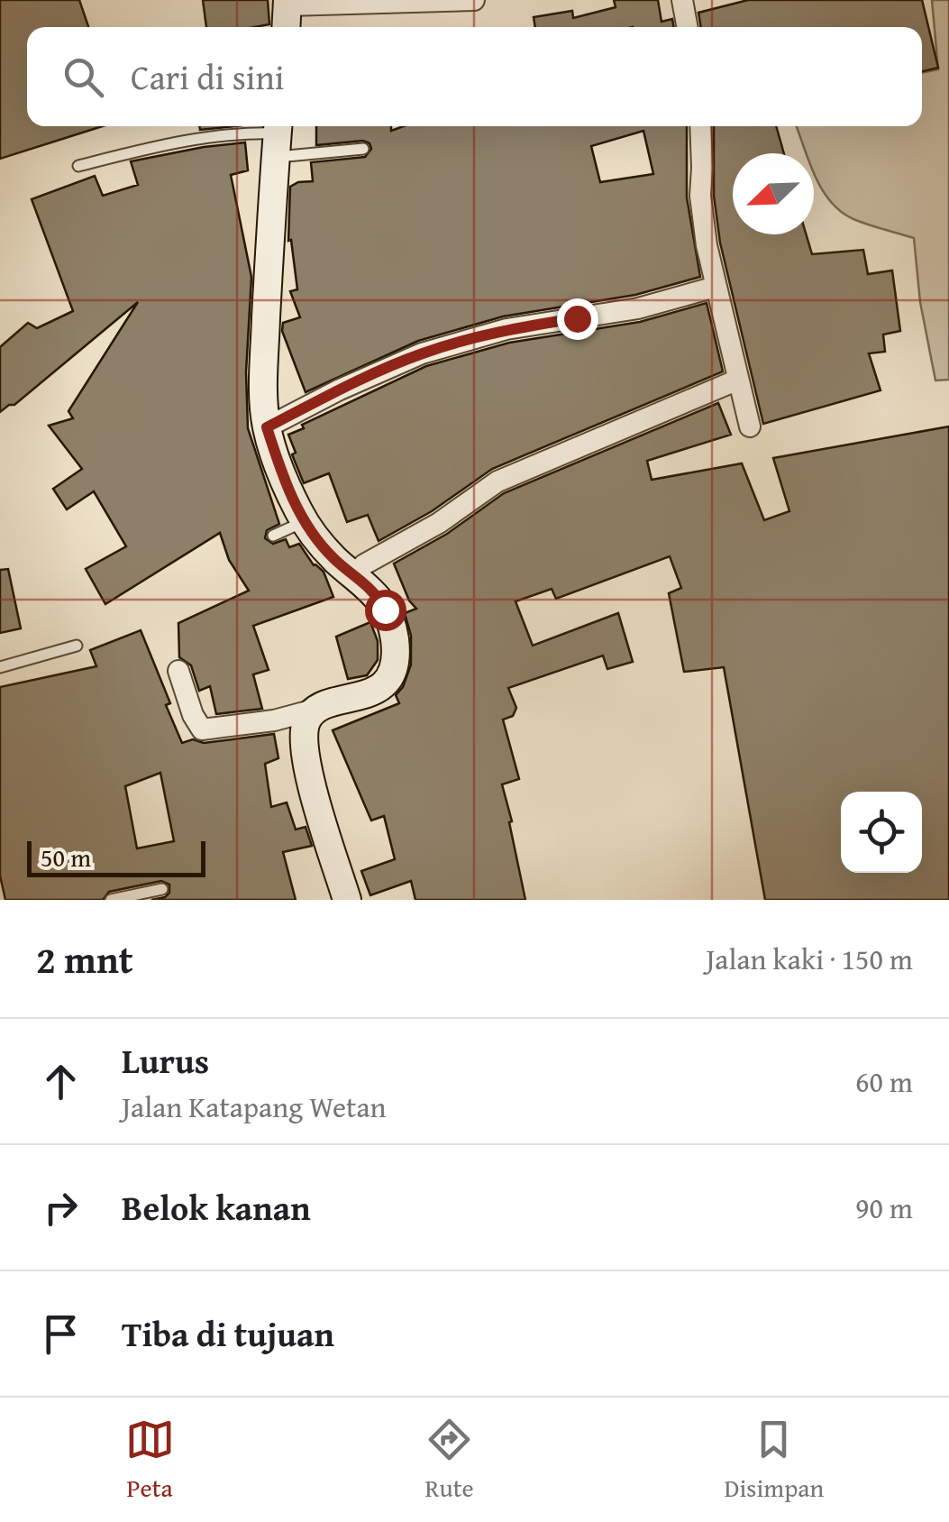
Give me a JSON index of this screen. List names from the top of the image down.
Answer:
{
  "scale_bar": "50 m",
  "north": "bottom left",
  "page": {
    "search": "Cari di sini",
    "scale": "50 m",
    "heading": ["2 mnt", "Jalan kaki · 150 m"],
    "list": [
      ["Lurus", "Jalan Katapang Wetan", "60 m"],
      ["Belok kanan", "90 m"],
      "Tiba di tujuan"
    ],
    "nav": ["Peta", "Rute", "Disimpan"]
  }
}
